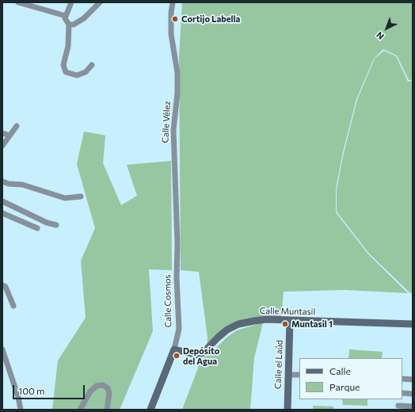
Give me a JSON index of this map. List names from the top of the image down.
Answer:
{
  "streets": {
    "street": [
      "Calle Vélez",
      "Calle Cosmos",
      "Calle Muntasil",
      "Calle el Laúd"
    ]
  },
  "crossings": [
    ["Calle Vélez", "Calle Cosmos"],
    ["Calle Cosmos", "Calle Muntasil"],
    ["Calle Muntasil", "Calle el Laúd"]
  ],
  "places": ["Cortijo Labella", "Muntasil 1", "Depósito del Agua"],
  "legend": ["Calle", "Parque"],
  "scale_bar": "100 m",
  "north": "bottom left"
}
